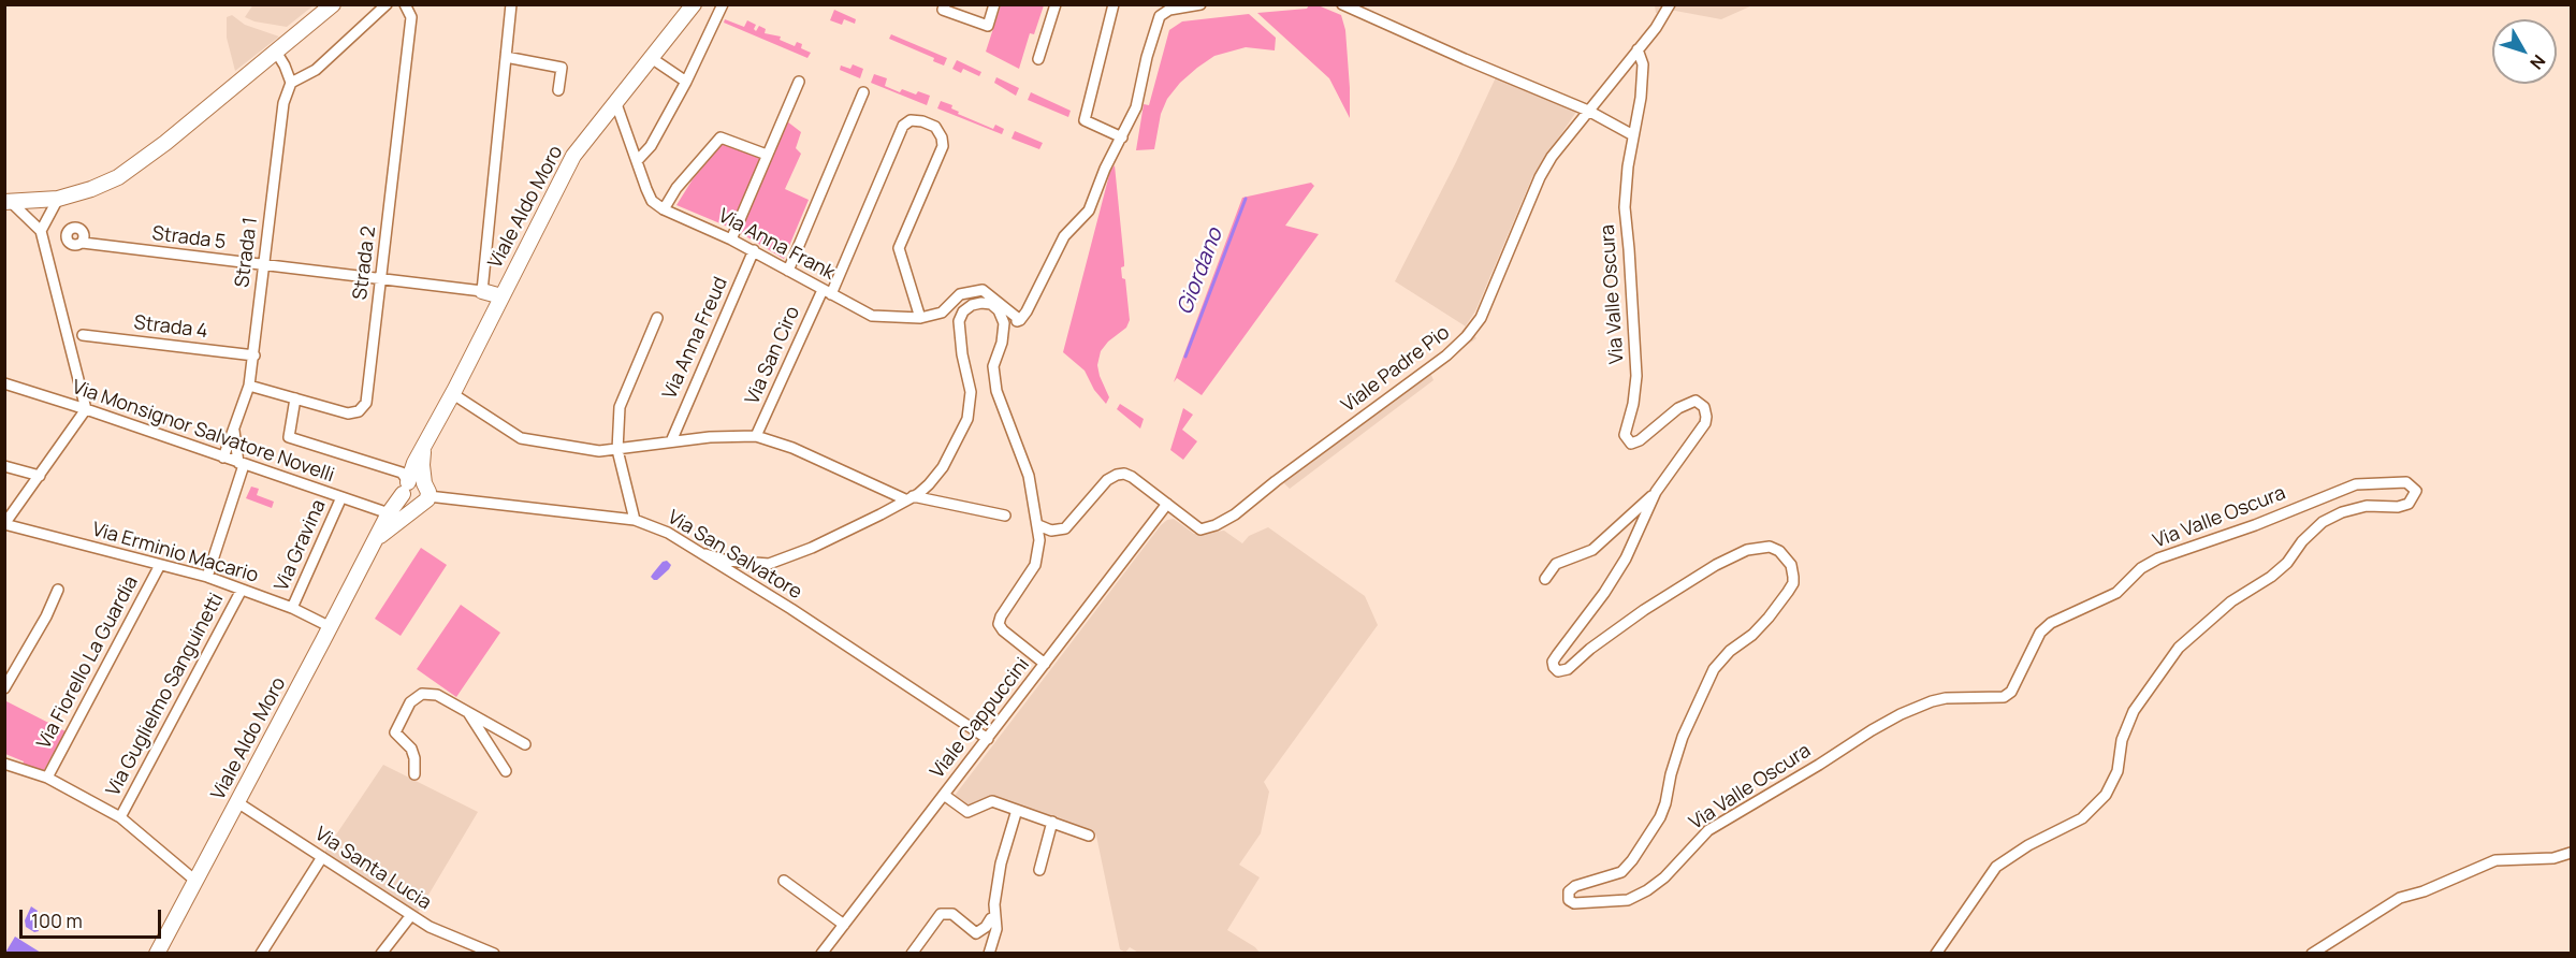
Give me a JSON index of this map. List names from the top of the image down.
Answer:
{
  "streets": {
    "main road": ["Viale Aldo Moro"],
    "street": [
      "Strada 5",
      "Via Anna Frank",
      "Strada 1",
      "Strada 2",
      "Via Valle Oscura",
      "Strada 4",
      "Via Anna Freud",
      "Via San Ciro",
      "Viale Padre Pio",
      "Via Monsignor Salvatore Novelli",
      "Via Gravina",
      "Via Erminio Macario",
      "Via San Salvatore",
      "Via Fiorello La Guardia",
      "Via Guglielmo Sanguinetti",
      "Viale Cappuccini",
      "Via Santa Lucia"
    ]
  },
  "crossings": [
    ["Viale Aldo Moro", "Via Monsignor Salvatore Novelli"],
    ["Viale Aldo Moro", "Via Erminio Macario"],
    ["Viale Aldo Moro", "Via San Salvatore"],
    ["Viale Aldo Moro", "Via Santa Lucia"],
    ["Strada 5", "Strada 1"],
    ["Strada 5", "Strada 2"],
    ["Via Anna Frank", "Via Anna Freud"],
    ["Via Anna Frank", "Via San Ciro"],
    ["Strada 1", "Strada 2"],
    ["Strada 1", "Strada 4"],
    ["Strada 1", "Via Monsignor Salvatore Novelli"],
    ["Via Valle Oscura", "Viale Padre Pio"],
    ["Viale Padre Pio", "Viale Cappuccini"],
    ["Via Monsignor Salvatore Novelli", "Via Gravina"],
    ["Via Gravina", "Via Erminio Macario"],
    ["Via Erminio Macario", "Via Fiorello La Guardia"],
    ["Via Erminio Macario", "Via Guglielmo Sanguinetti"],
    ["Via San Salvatore", "Viale Cappuccini"]
  ],
  "water": ["Giordano"],
  "scale_bar": "100 m",
  "north": "bottom right"
}
